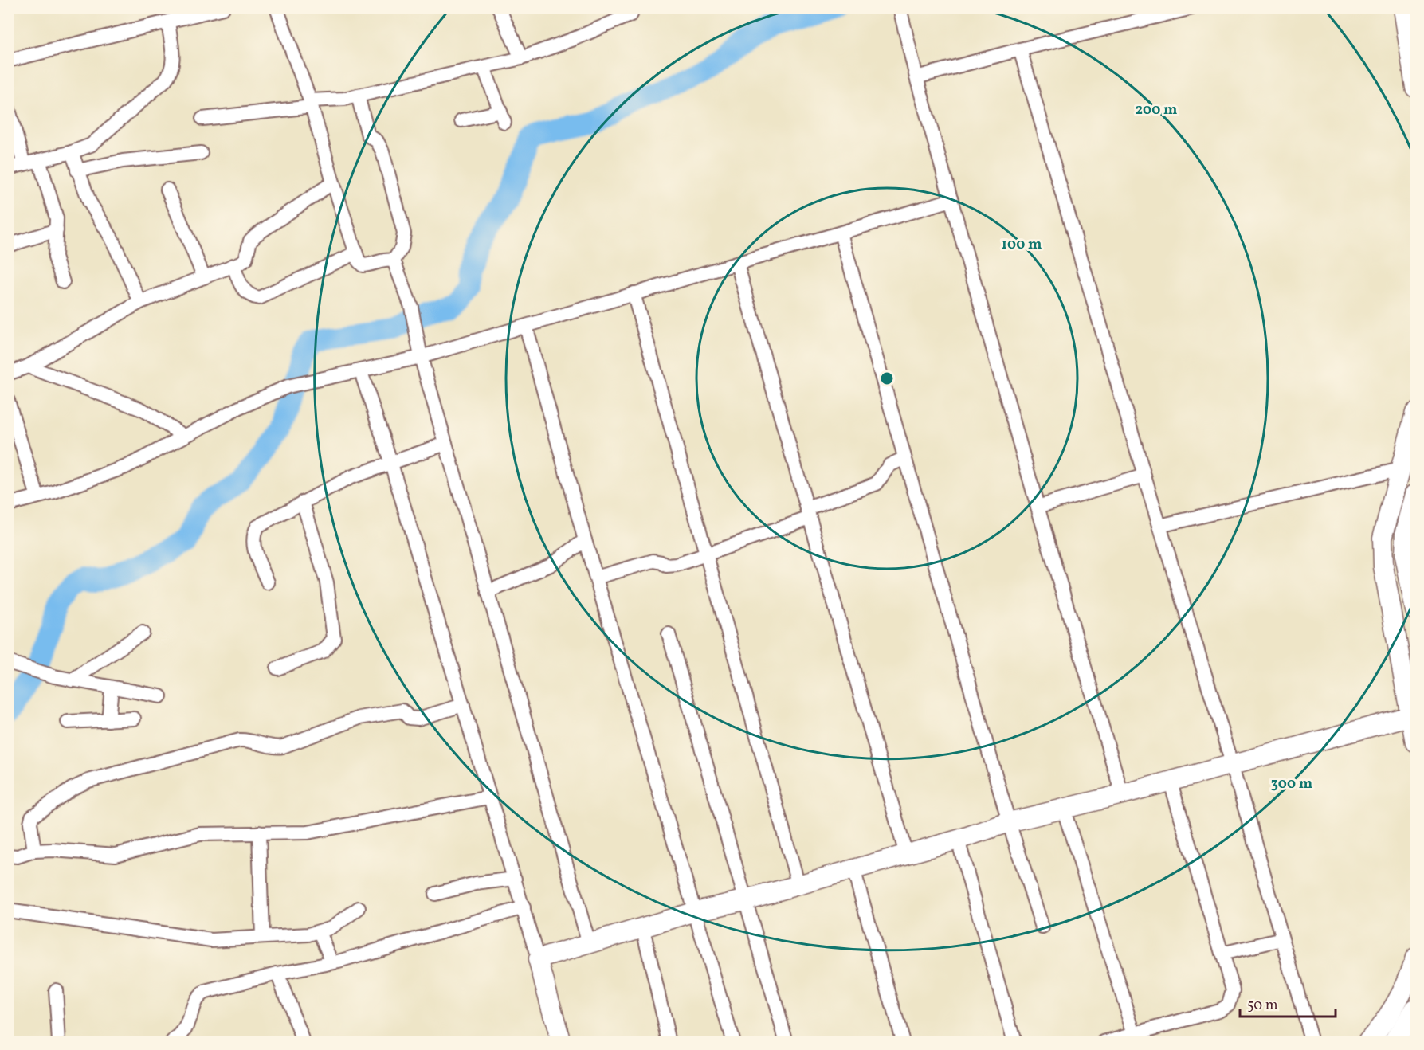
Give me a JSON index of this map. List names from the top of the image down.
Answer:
{
  "scale_bar": "50 m",
  "rings": ["200 m", "100 m", "300 m"]
}
